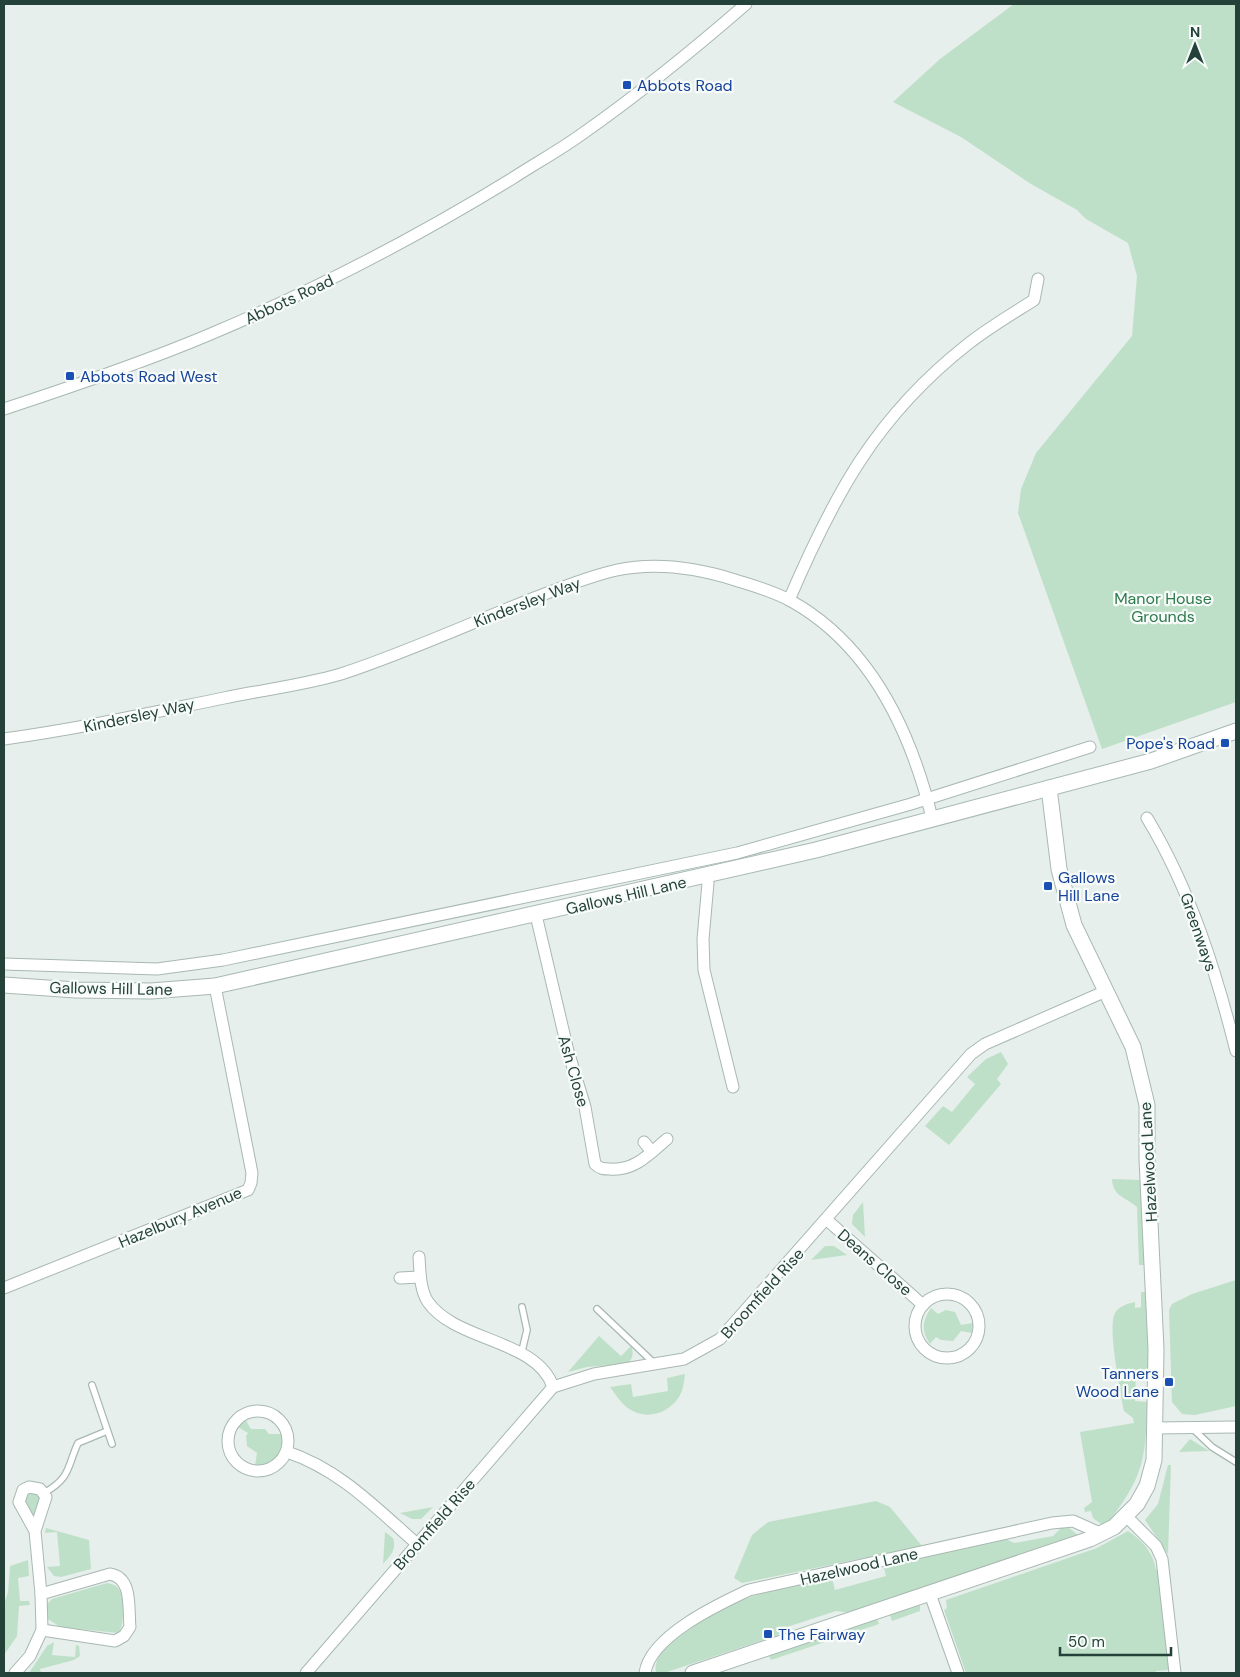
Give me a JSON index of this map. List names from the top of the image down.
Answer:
{
  "streets": {
    "street": [
      "Abbots Road",
      "Kindersley Way",
      "Gallows Hill Lane",
      "Greenways",
      "Ash Close",
      "Hazelwood Lane",
      "Hazelbury Avenue",
      "Deans Close",
      "Broomfield Rise"
    ]
  },
  "crossings": [
    ["Kindersley Way", "Gallows Hill Lane"],
    ["Gallows Hill Lane", "Ash Close"],
    ["Gallows Hill Lane", "Hazelwood Lane"],
    ["Gallows Hill Lane", "Hazelbury Avenue"],
    ["Hazelwood Lane", "Broomfield Rise"],
    ["Deans Close", "Broomfield Rise"]
  ],
  "parks": ["Manor House Grounds"],
  "places": {
    "transit": [
      "Abbots Road",
      "Abbots Road West",
      "Pope's Road",
      "Gallows Hill Lane",
      "Tanners Wood Lane",
      "The Fairway"
    ]
  },
  "scale_bar": "50 m",
  "north": "top"
}
